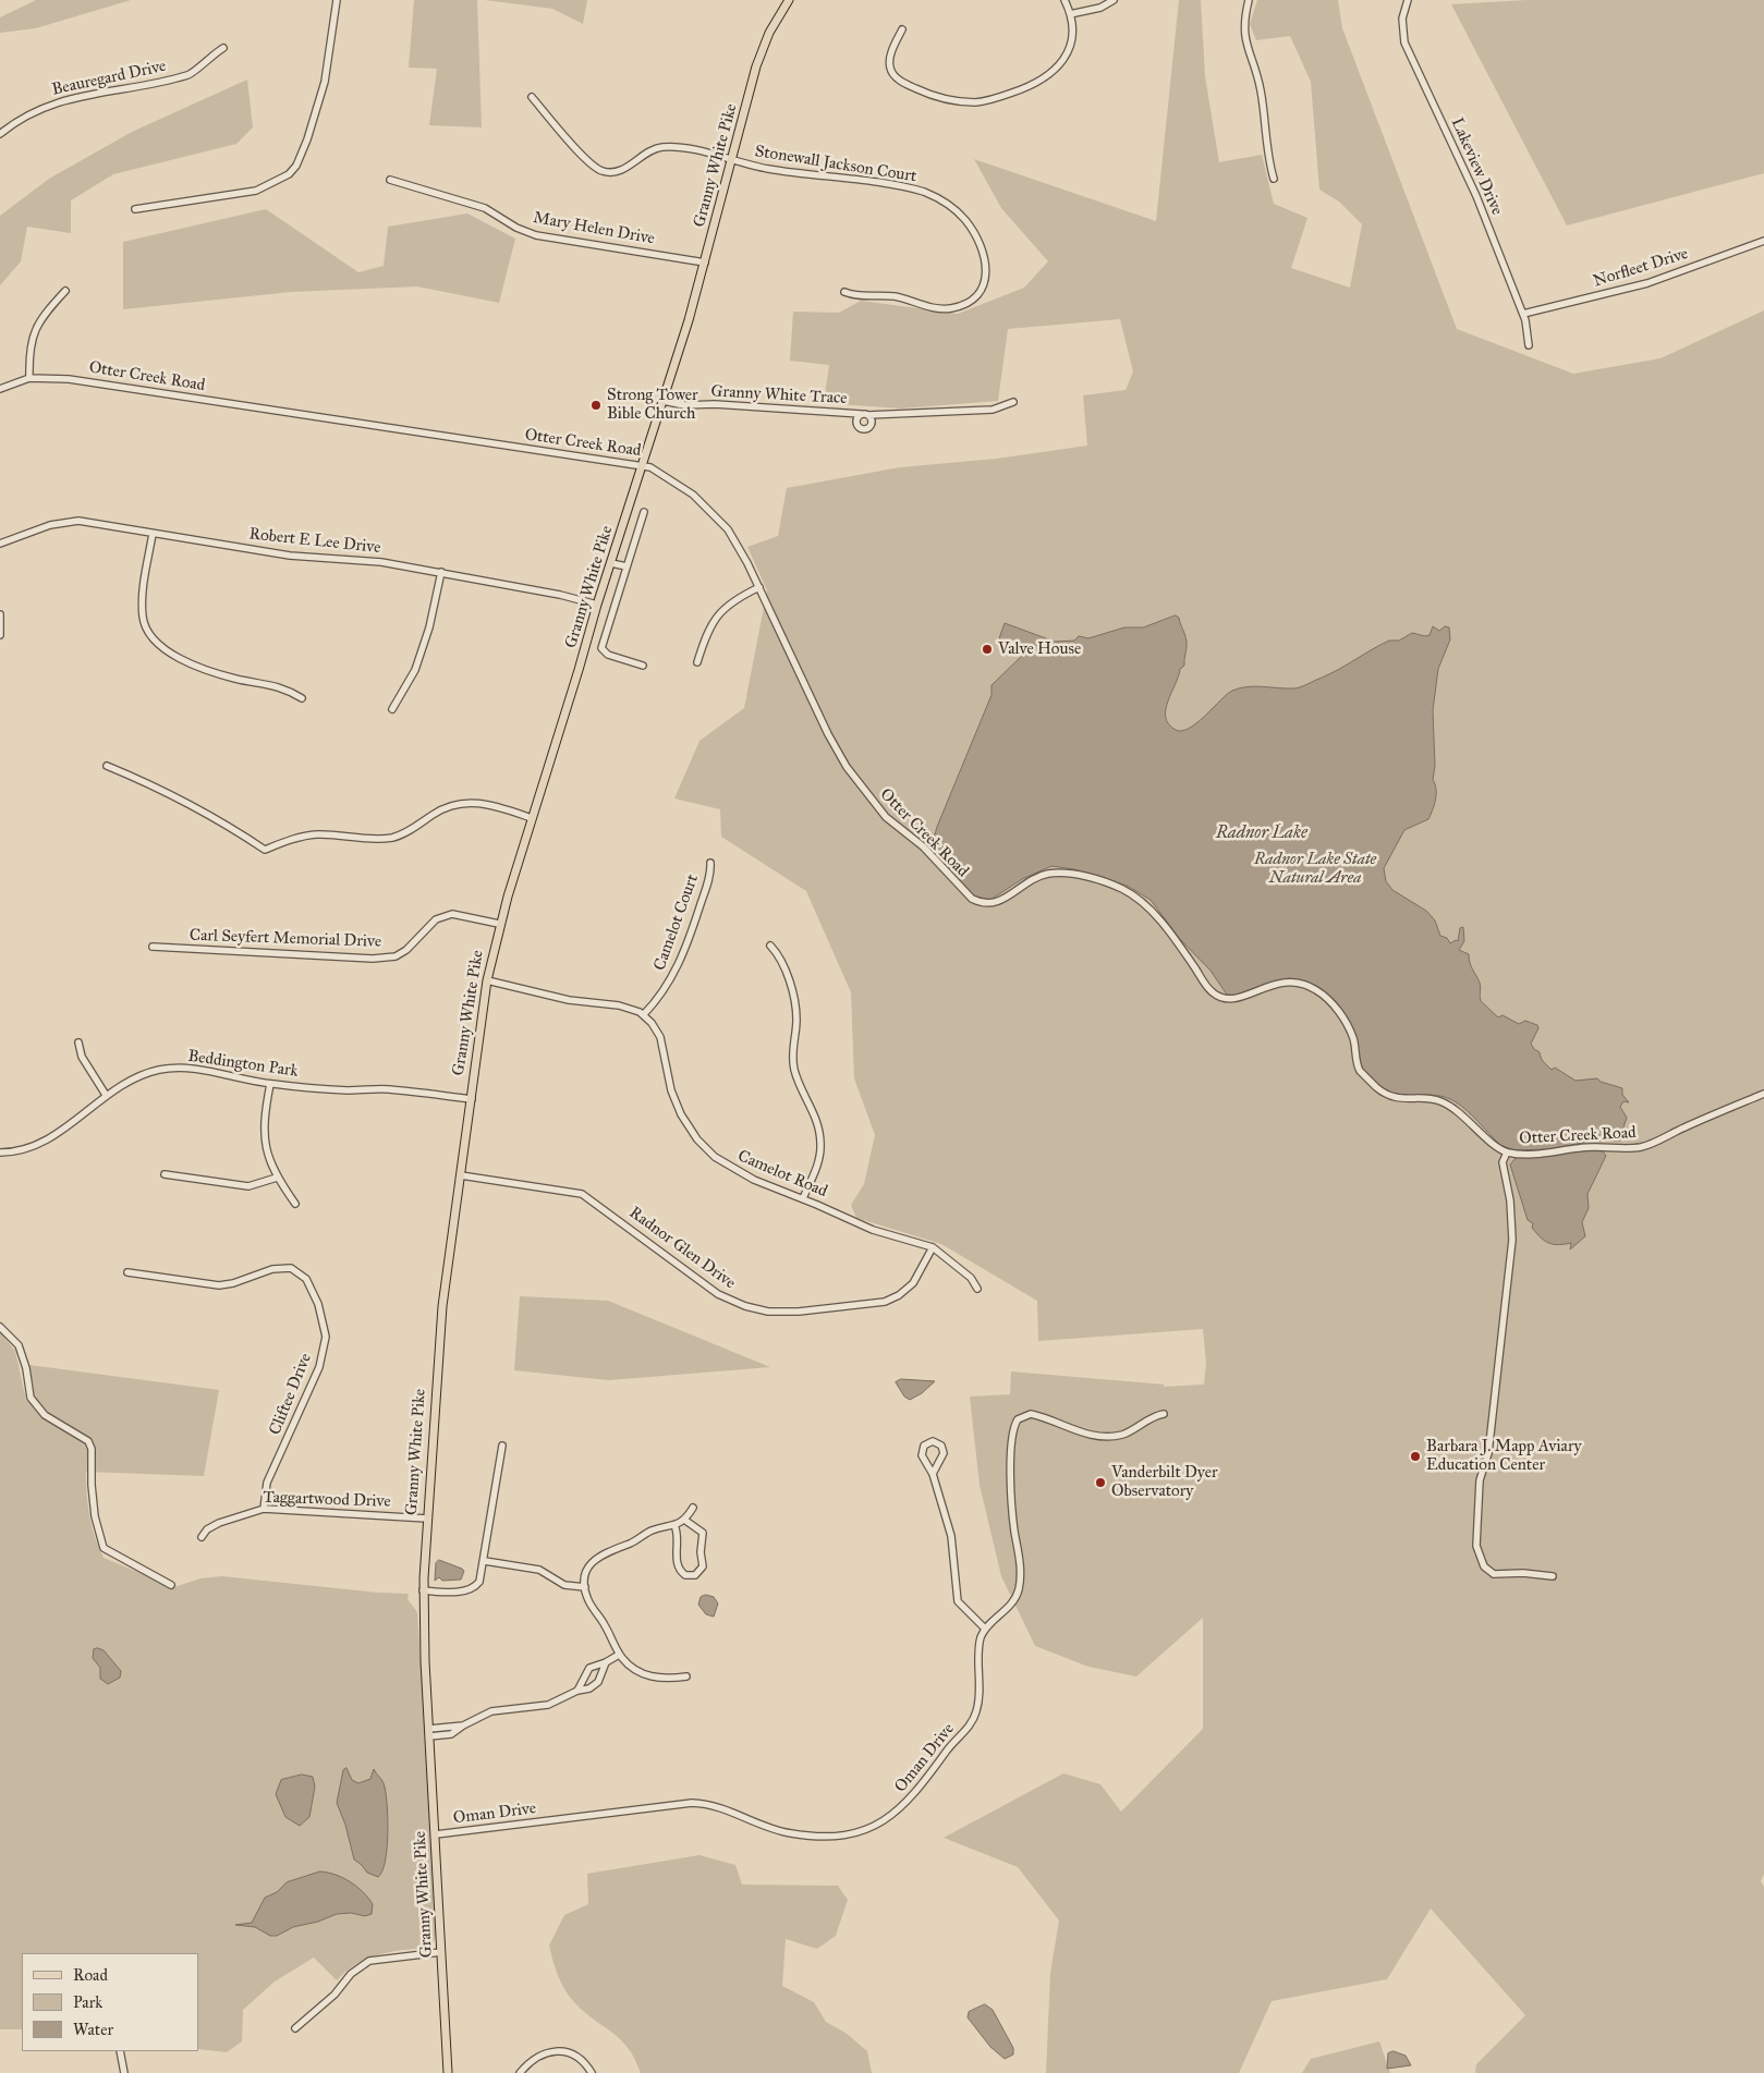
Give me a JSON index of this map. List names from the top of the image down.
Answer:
{
  "streets": {
    "main road": ["Granny White Pike"],
    "street": [
      "Beauregard Drive",
      "Stonewall Jackson Court",
      "Lakeview Drive",
      "Mary Helen Drive",
      "Norfleet Drive",
      "Otter Creek Road",
      "Granny White Trace",
      "Robert E Lee Drive",
      "Camelot Court",
      "Carl Seyfert Memorial Drive",
      "Beddington Park",
      "Camelot Road",
      "Radnor Glen Drive",
      "Cliftee Drive",
      "Taggartwood Drive",
      "Oman Drive"
    ]
  },
  "crossings": [
    ["Stonewall Jackson Court", "Granny White Pike"],
    ["Granny White Pike", "Mary Helen Drive"],
    ["Granny White Pike", "Otter Creek Road"],
    ["Granny White Pike", "Granny White Trace"],
    ["Granny White Pike", "Robert E Lee Drive"],
    ["Granny White Pike", "Carl Seyfert Memorial Drive"],
    ["Granny White Pike", "Beddington Park"],
    ["Granny White Pike", "Radnor Glen Drive"],
    ["Granny White Pike", "Taggartwood Drive"],
    ["Granny White Pike", "Oman Drive"],
    ["Lakeview Drive", "Norfleet Drive"],
    ["Camelot Court", "Camelot Road"],
    ["Camelot Road", "Radnor Glen Drive"],
    ["Cliftee Drive", "Taggartwood Drive"]
  ],
  "water": ["Radnor Lake"],
  "parks": ["Radnor Lake State Natural Area"],
  "places": [
    "Strong Tower Bible Church",
    "Valve House",
    "Barbara J. Mapp Aviary Education Center",
    "Vanderbilt Dyer Observatory"
  ],
  "legend": ["Road", "Park", "Water"]
}
